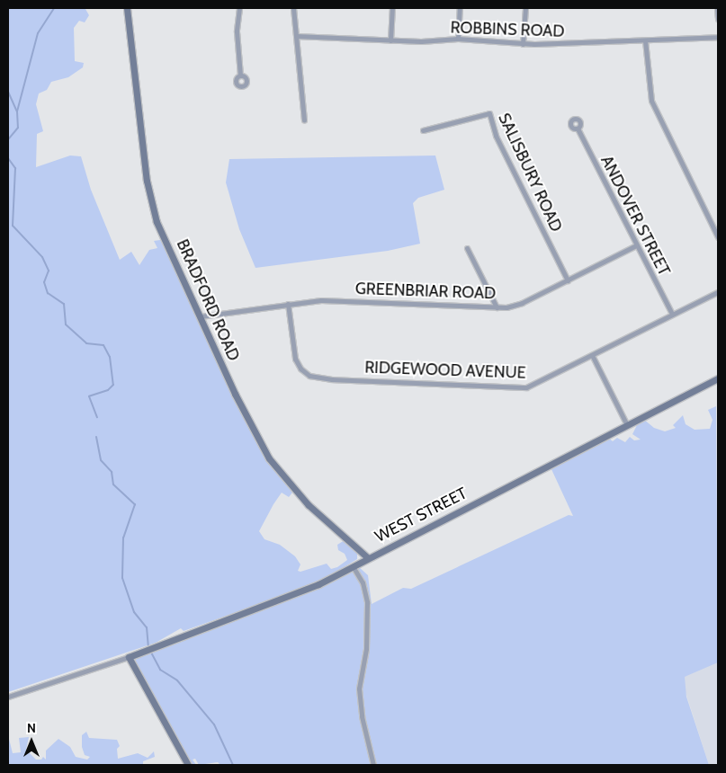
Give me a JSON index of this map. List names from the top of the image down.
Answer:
{
  "streets": {
    "street": [
      "ROBBINS ROAD",
      "SALISBURY ROAD",
      "ANDOVER STREET",
      "GREENBRIAR ROAD",
      "BRADFORD ROAD",
      "RIDGEWOOD AVENUE",
      "WEST STREET"
    ]
  },
  "crossings": [
    ["SALISBURY ROAD", "GREENBRIAR ROAD"],
    ["ANDOVER STREET", "GREENBRIAR ROAD"],
    ["ANDOVER STREET", "RIDGEWOOD AVENUE"],
    ["GREENBRIAR ROAD", "BRADFORD ROAD"],
    ["GREENBRIAR ROAD", "RIDGEWOOD AVENUE"],
    ["BRADFORD ROAD", "WEST STREET"]
  ],
  "north": "top"
}
